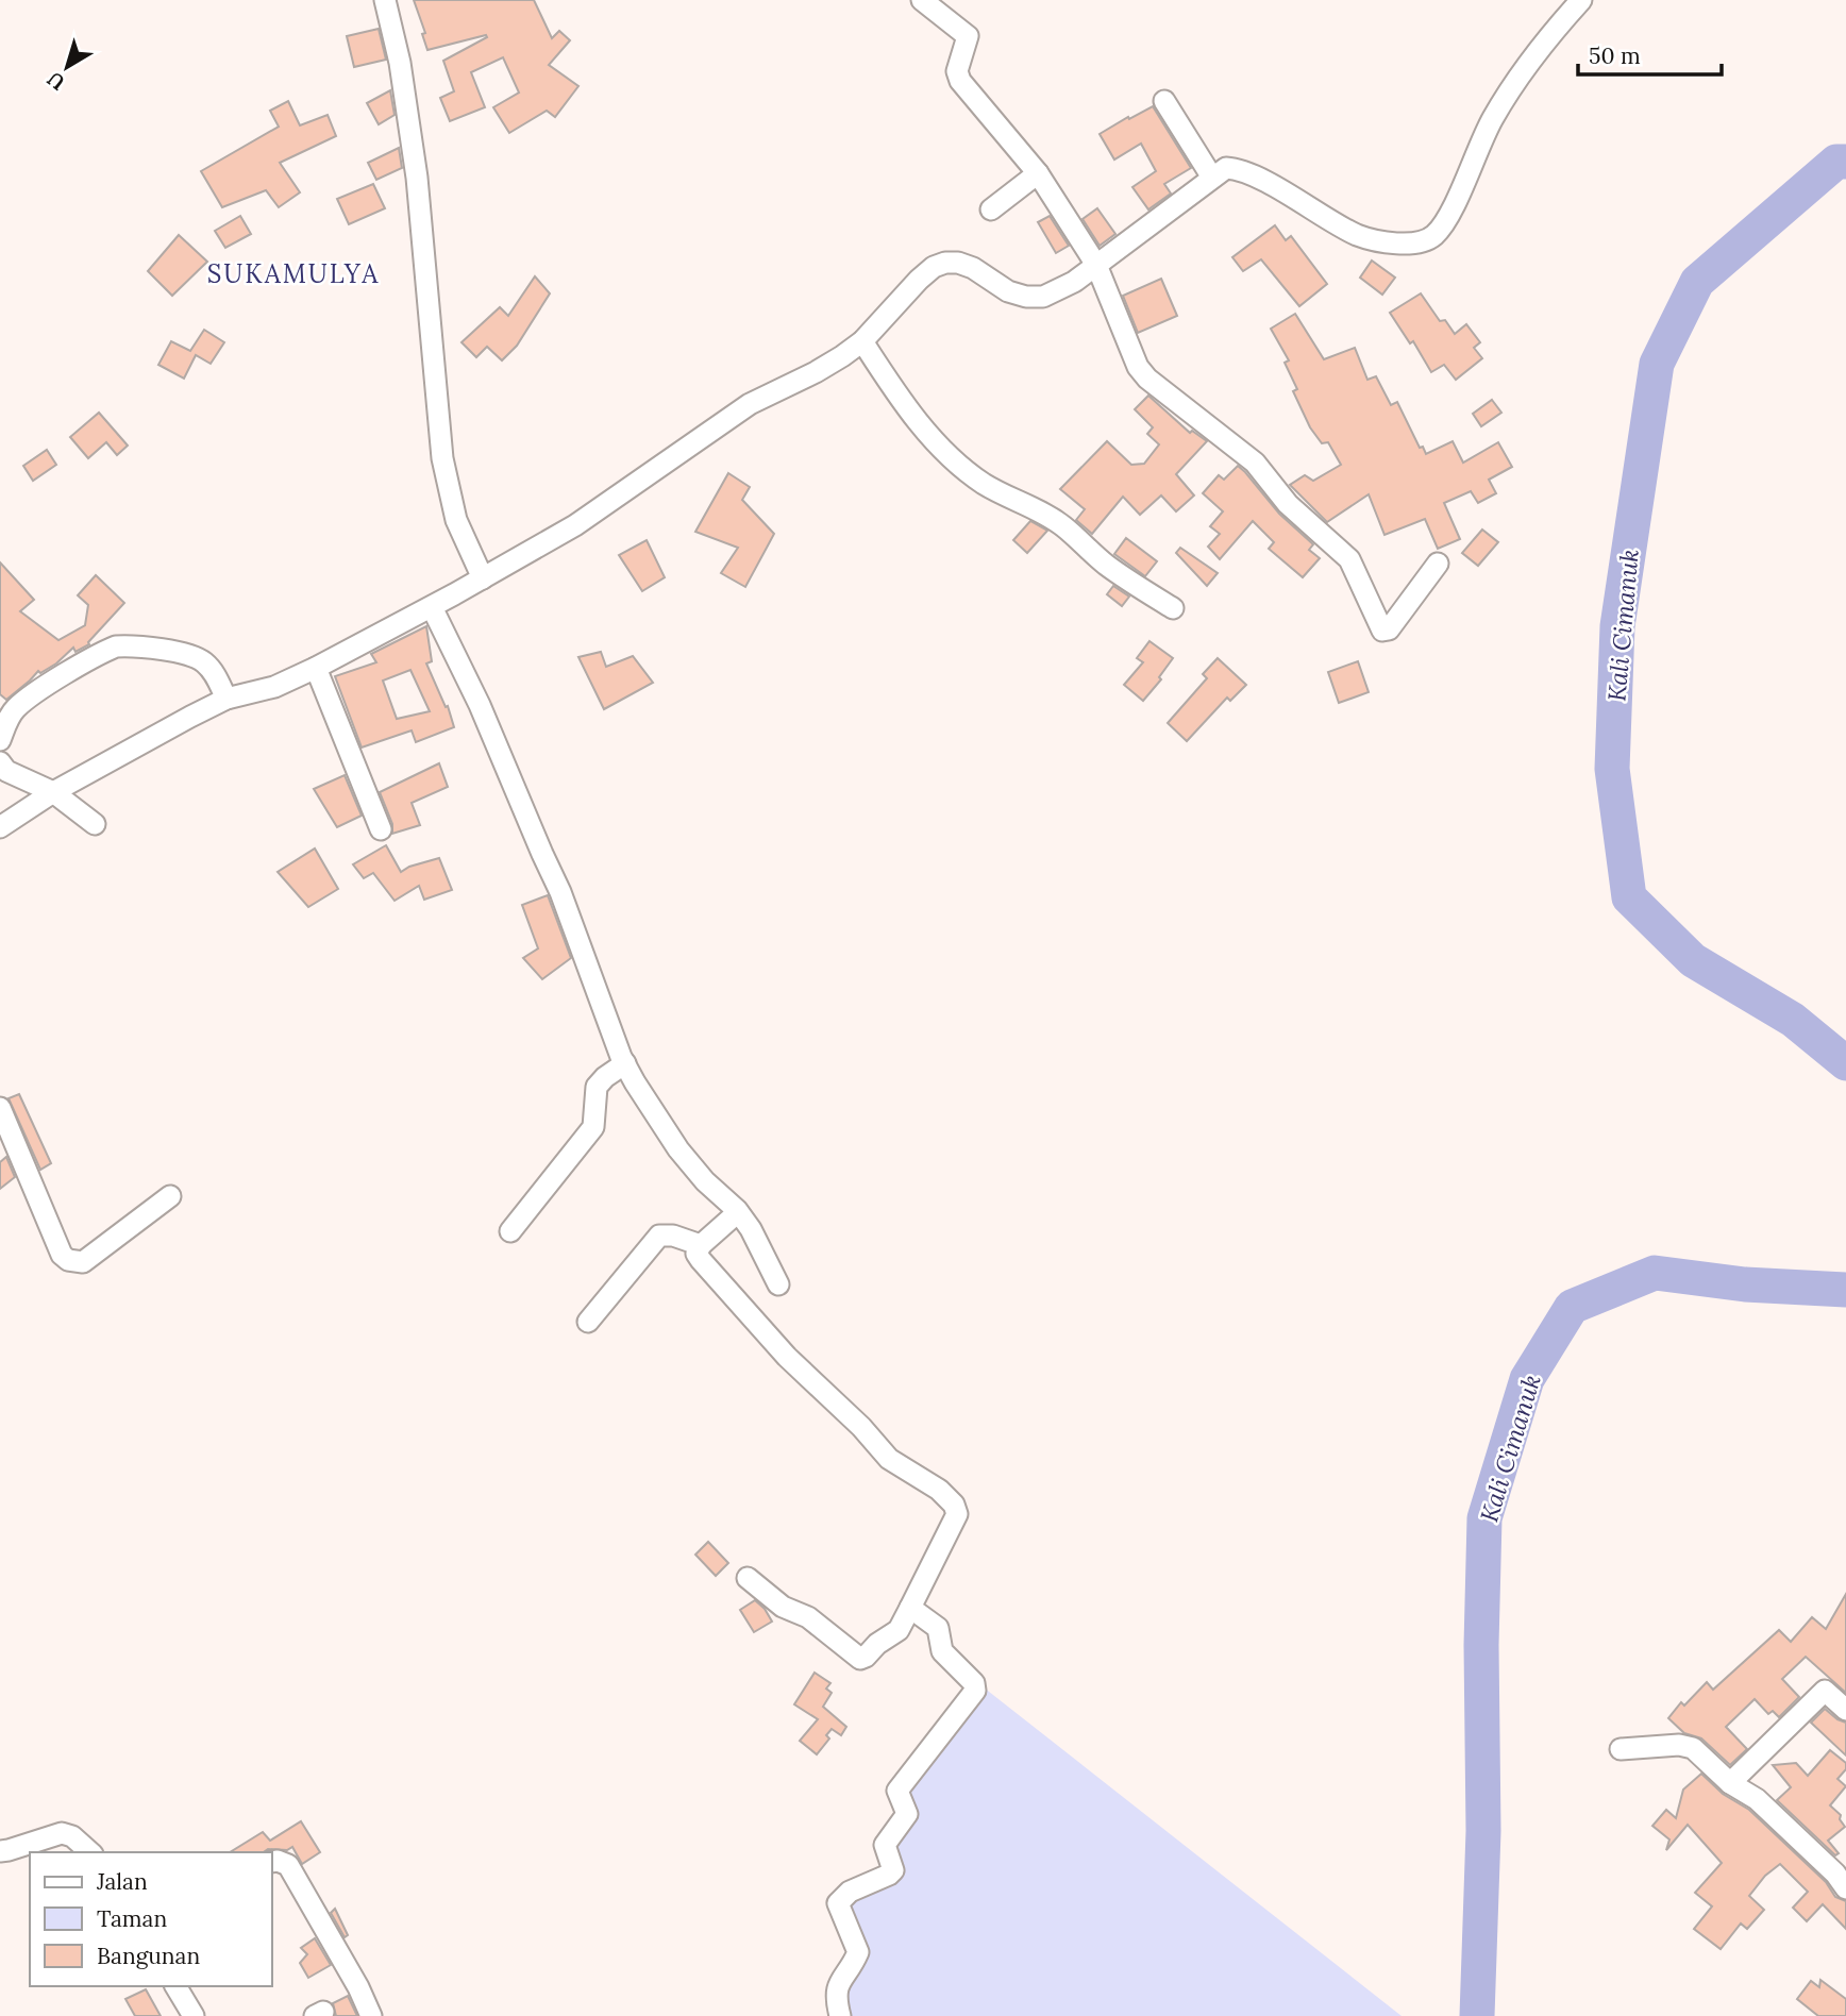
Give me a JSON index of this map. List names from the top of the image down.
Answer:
{
  "districts": ["SUKAMULYA"],
  "water": ["Kali Cimanuk"],
  "legend": ["Jalan", "Taman", "Bangunan"],
  "scale_bar": "50 m",
  "north": "bottom left"
}
